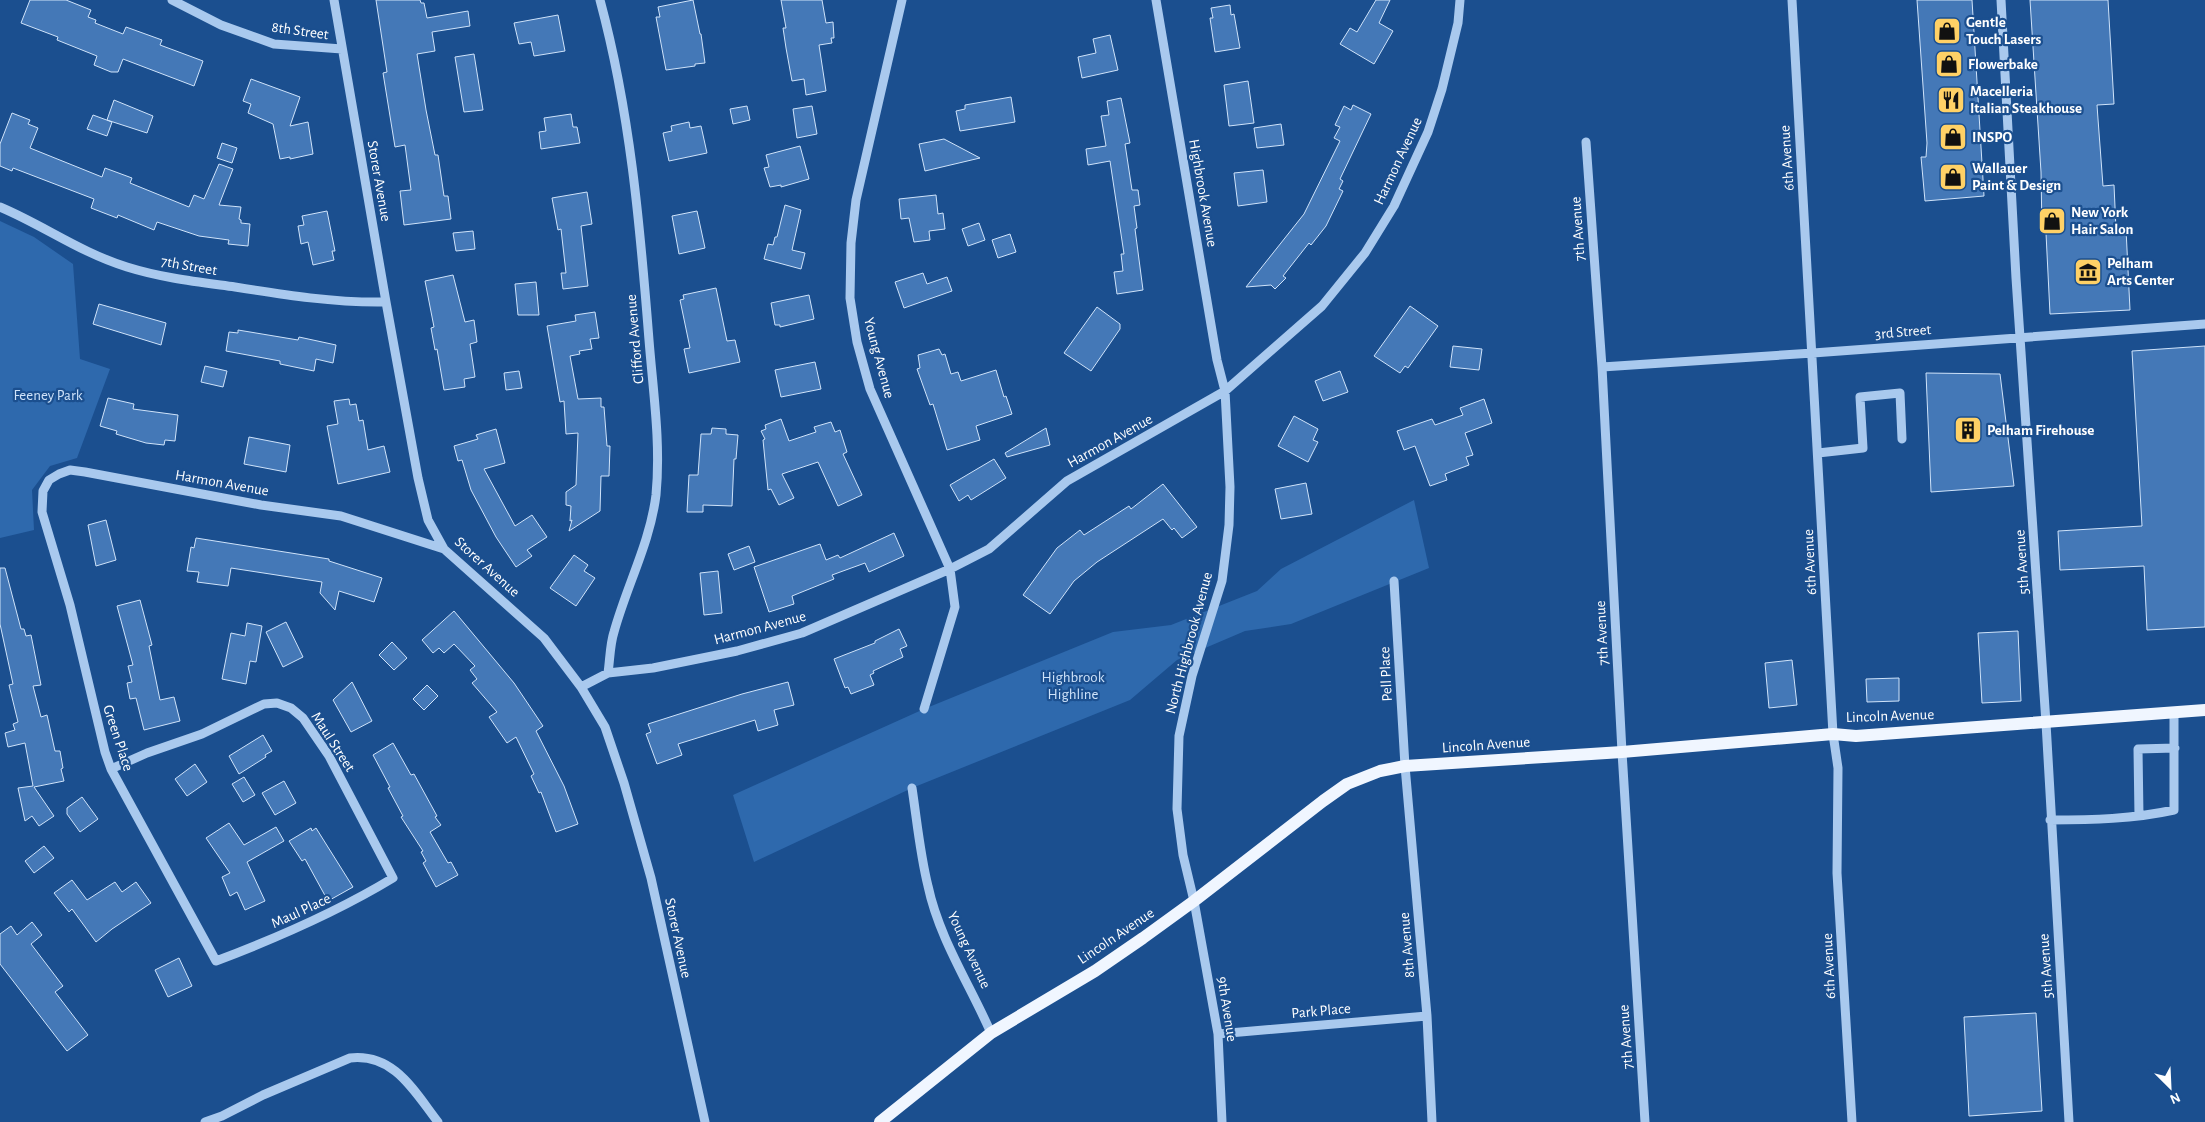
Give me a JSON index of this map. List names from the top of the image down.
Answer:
{
  "streets": {
    "main road": ["Lincoln Avenue"],
    "street": [
      "8th Street",
      "6th Avenue",
      "Harmon Avenue",
      "Storer Avenue",
      "Highbrook Avenue",
      "7th Avenue",
      "7th Street",
      "3rd Street",
      "Clifford Avenue",
      "Young Avenue",
      "5th Avenue",
      "North Highbrook Avenue",
      "Pell Place",
      "Green Place",
      "Maul Street",
      "Maul Place",
      "8th Avenue",
      "9th Avenue",
      "Park Place"
    ]
  },
  "crossings": [
    ["8th Street", "Storer Avenue"],
    ["6th Avenue", "3rd Street"],
    ["6th Avenue", "Lincoln Avenue"],
    ["Harmon Avenue", "Storer Avenue"],
    ["Harmon Avenue", "Highbrook Avenue"],
    ["Harmon Avenue", "Clifford Avenue"],
    ["Harmon Avenue", "Young Avenue"],
    ["Harmon Avenue", "North Highbrook Avenue"],
    ["Harmon Avenue", "Green Place"],
    ["Storer Avenue", "7th Street"],
    ["Highbrook Avenue", "North Highbrook Avenue"],
    ["7th Avenue", "3rd Street"],
    ["7th Avenue", "Lincoln Avenue"],
    ["3rd Street", "5th Avenue"],
    ["Young Avenue", "Lincoln Avenue"],
    ["5th Avenue", "Lincoln Avenue"],
    ["North Highbrook Avenue", "Lincoln Avenue"],
    ["North Highbrook Avenue", "9th Avenue"],
    ["Pell Place", "Lincoln Avenue"],
    ["Pell Place", "8th Avenue"],
    ["Lincoln Avenue", "8th Avenue"],
    ["Lincoln Avenue", "9th Avenue"],
    ["Green Place", "Maul Street"],
    ["Green Place", "Maul Place"],
    ["Maul Street", "Maul Place"],
    ["8th Avenue", "Park Place"],
    ["9th Avenue", "Park Place"]
  ],
  "parks": ["Feeney Park", "Highbrook Highline"],
  "places": {
    "shop": [
      "Gentle Touch Lasers",
      "Flowerbake",
      "INSPO",
      "Wallauer Paint & Design",
      "New York Hair Salon"
    ],
    "restaurant": ["Macelleria Italian Steakhouse"],
    "museum": ["Pelham Arts Center"],
    "building": ["Pelham Firehouse"]
  },
  "north": "bottom right"
}
